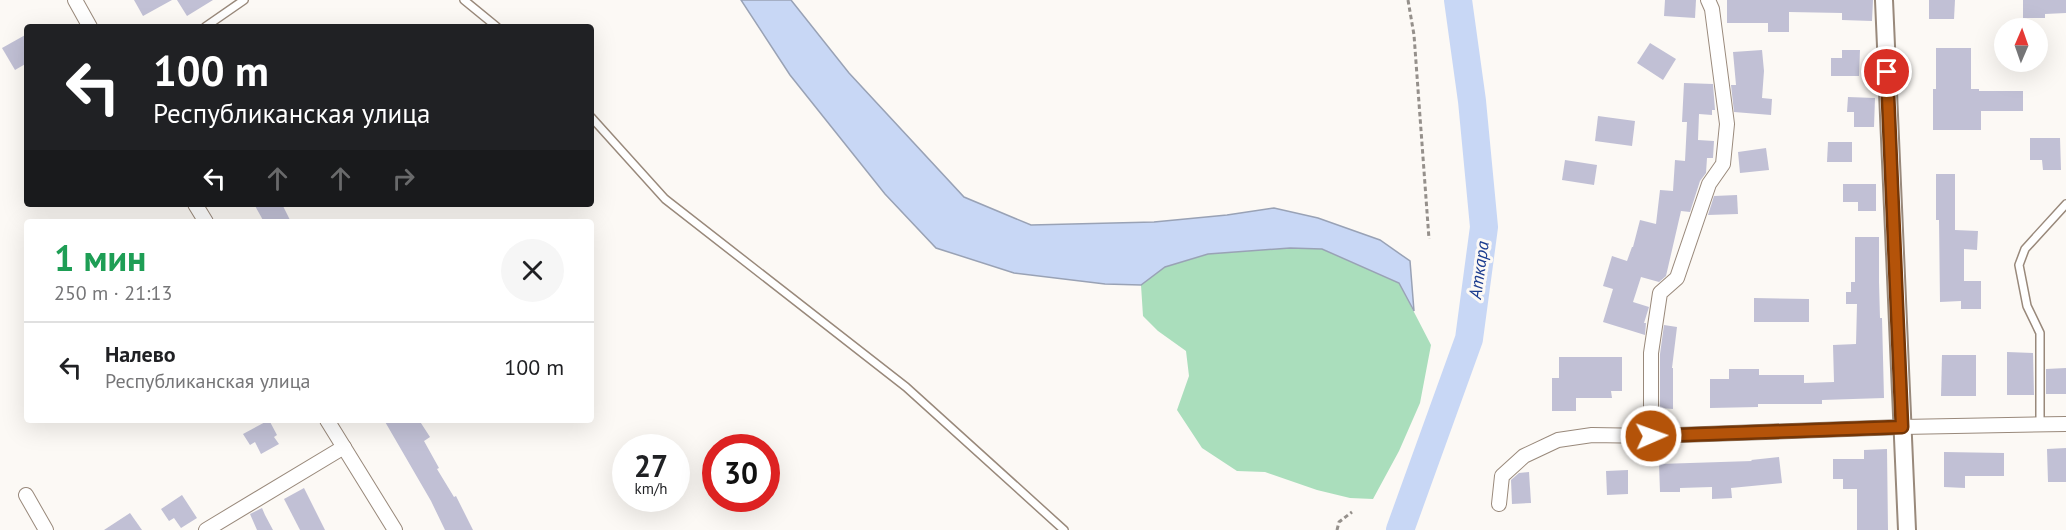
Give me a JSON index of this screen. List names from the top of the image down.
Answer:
{
  "water": ["Аткара"],
  "north": "top",
  "page": {
    "turn": ["100 m", "Республиканская улица"],
    "heading": ["1 мин", "250 m · 21:13"],
    "list": [
      {
        "name": "Налево",
        "note": "Республиканская улица",
        "value": "100 m"
      }
    ],
    "speed": "27 km/h",
    "limit": "30"
  }
}
